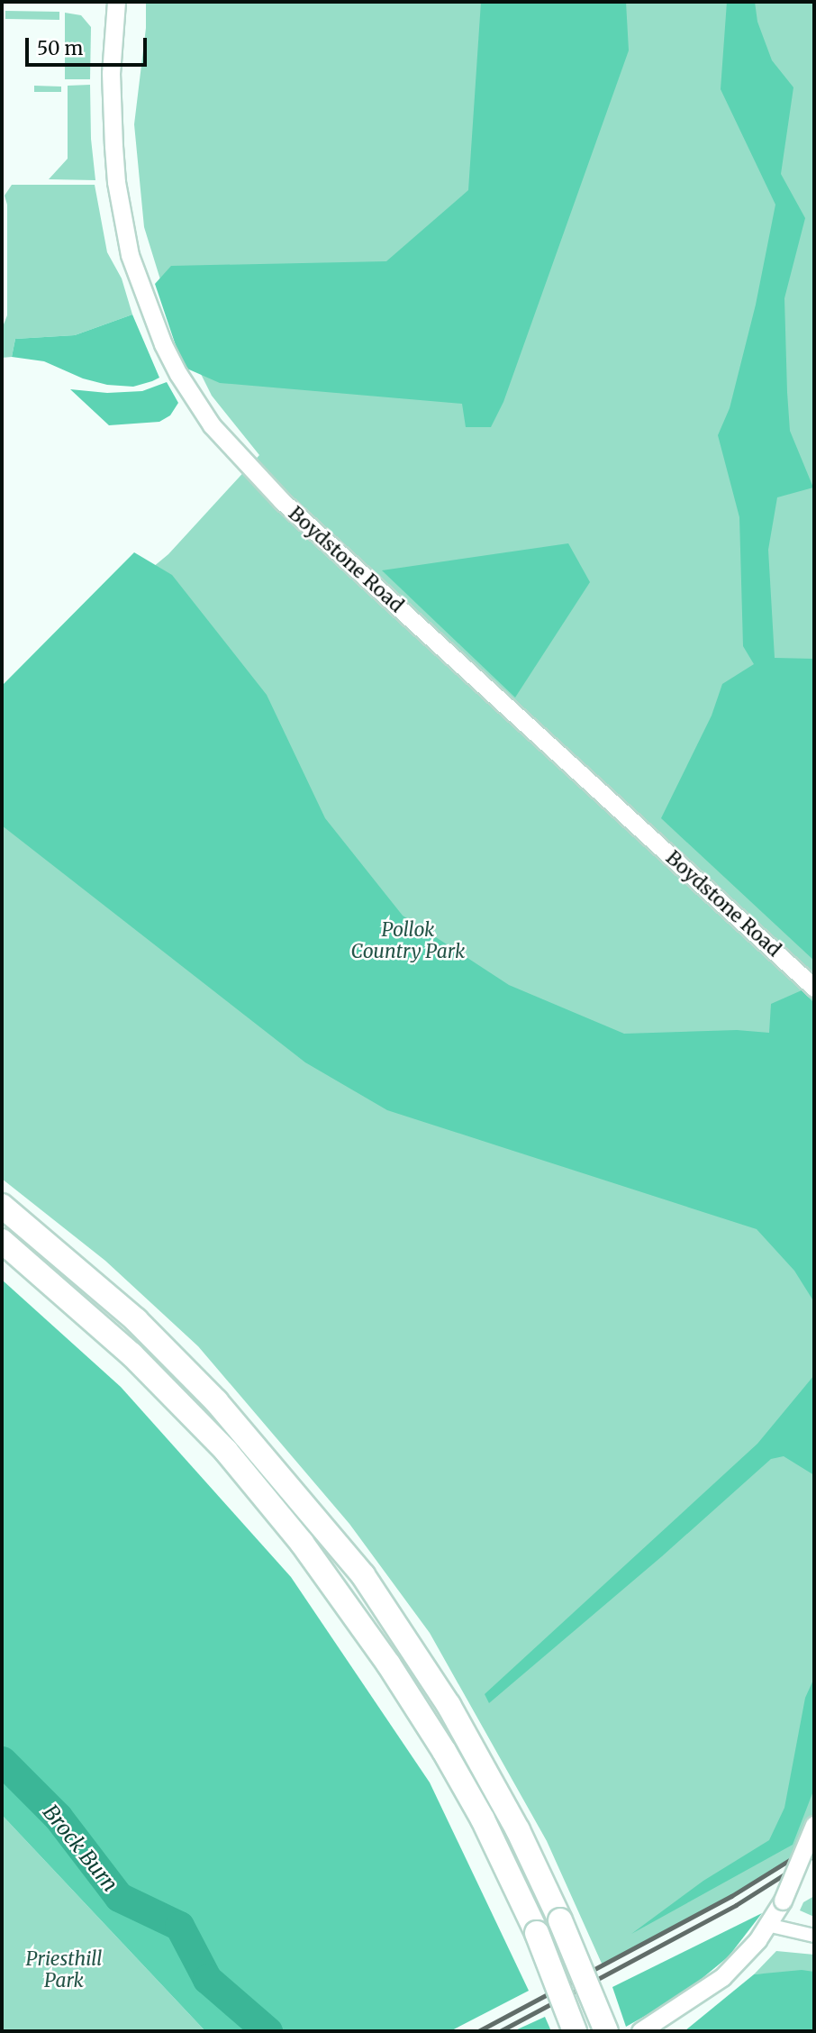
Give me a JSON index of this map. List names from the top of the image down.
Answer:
{
  "streets": {
    "street": ["Boydstone Road"]
  },
  "water": ["Brock Burn"],
  "parks": ["Pollok Country Park", "Priesthill Park"],
  "scale_bar": "50 m"
}
